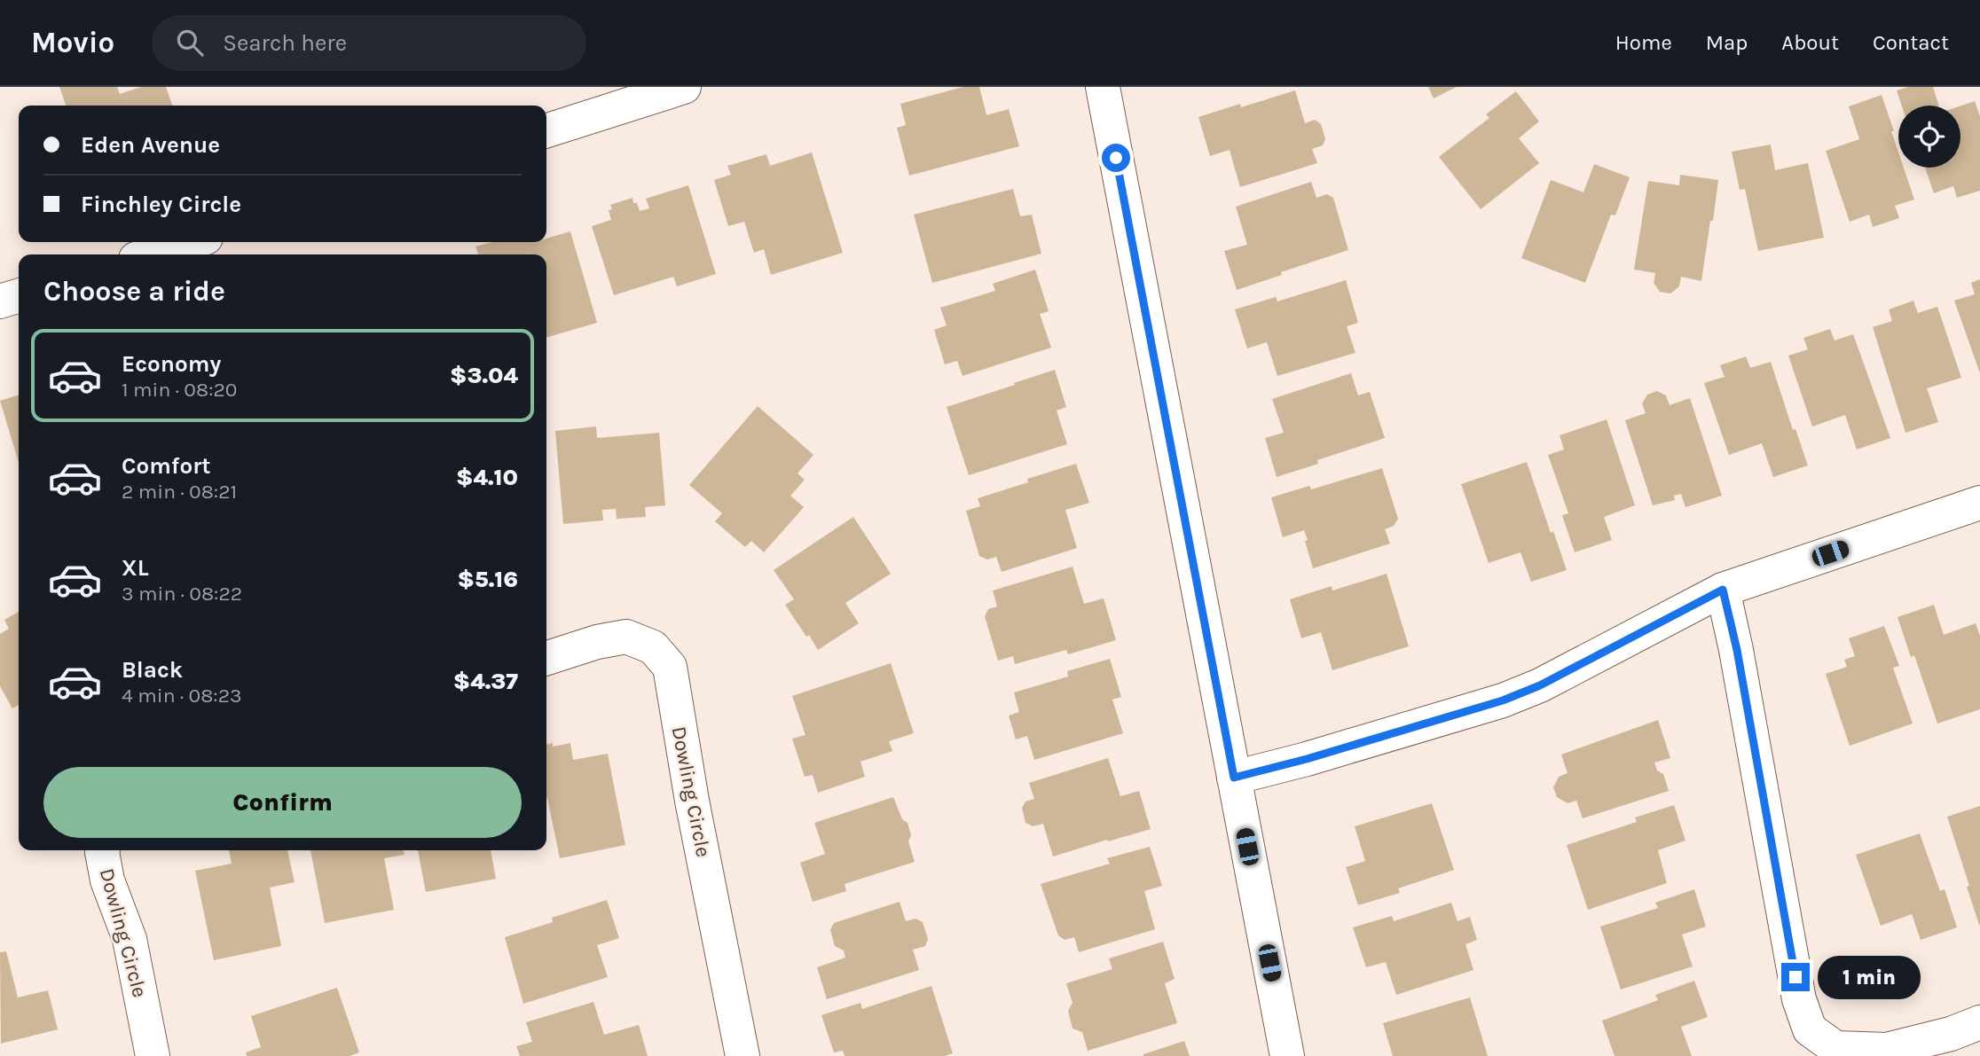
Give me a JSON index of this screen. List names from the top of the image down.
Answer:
{
  "streets": {
    "street": ["Dowling Circle"]
  },
  "page": {
    "header": "Movio",
    "search": "Search here",
    "nav": [
      "Home",
      "Map",
      "About",
      "Contact"
    ],
    "banner": ["Eden Avenue", "Finchley Circle"],
    "heading": "Choose a ride",
    "list": [
      {
        "name": "Economy",
        "note": "1 min · 08:20",
        "value": "$3.04"
      },
      {
        "name": "Comfort",
        "note": "2 min · 08:21",
        "value": "$4.10"
      },
      {
        "name": "XL",
        "note": "3 min · 08:22",
        "value": "$5.16"
      },
      {
        "name": "Black",
        "note": "4 min · 08:23",
        "value": "$4.37"
      }
    ],
    "buttons": "Confirm",
    "bubble": "1 min"
  }
}
